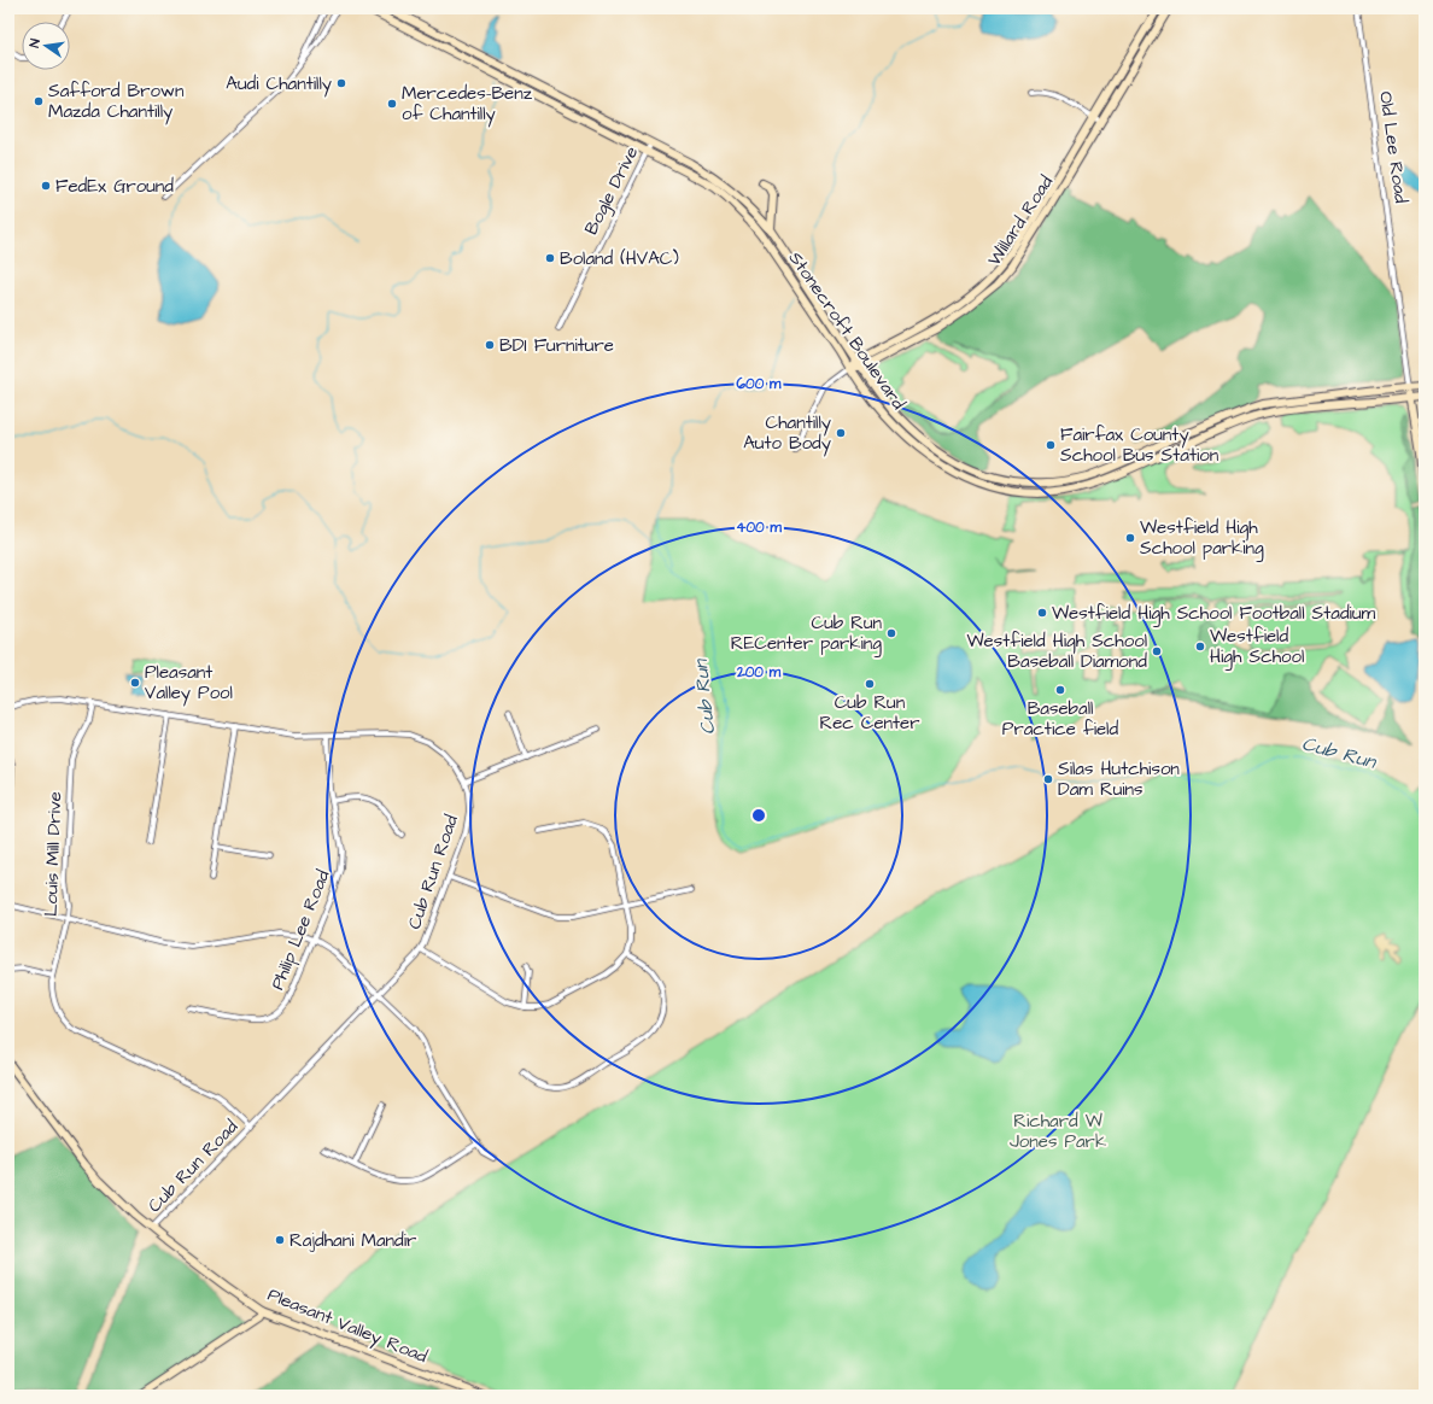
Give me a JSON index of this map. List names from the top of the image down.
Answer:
{
  "streets": {
    "main road": [
      "Old Lee Road",
      "Willard Road",
      "Stonecroft Boulevard",
      "Pleasant Valley Road"
    ],
    "street": [
      "Bogle Drive",
      "Louis Mill Drive",
      "Cub Run Road",
      "Philip Lee Road"
    ]
  },
  "crossings": [
    ["Old Lee Road", "Stonecroft Boulevard"],
    ["Bogle Drive", "Stonecroft Boulevard"],
    ["Willard Road", "Stonecroft Boulevard"],
    ["Louis Mill Drive", "Cub Run Road"],
    ["Cub Run Road", "Philip Lee Road"],
    ["Cub Run Road", "Pleasant Valley Road"]
  ],
  "water": ["Cub Run"],
  "parks": ["Richard W Jones Park"],
  "places": [
    "Audi Chantilly",
    "Safford Brown Mazda Chantilly",
    "Mercedes-Benz of Chantilly",
    "FedEx Ground",
    "Boland (HVAC)",
    "BDI Furniture",
    "Chantilly Auto Body",
    "Fairfax County School Bus Station",
    "Westfield High School parking",
    "Westfield High School Football Stadium",
    "Cub Run RECenter parking",
    "Westfield High School",
    "Westfield High School Baseball Diamond",
    "Pleasant Valley Pool",
    "Cub Run Rec Center",
    "Baseball Practice field",
    "Silas Hutchison Dam Ruins",
    "Rajdhani Mandir"
  ],
  "north": "left",
  "rings": ["600 m", "400 m", "200 m"]
}
